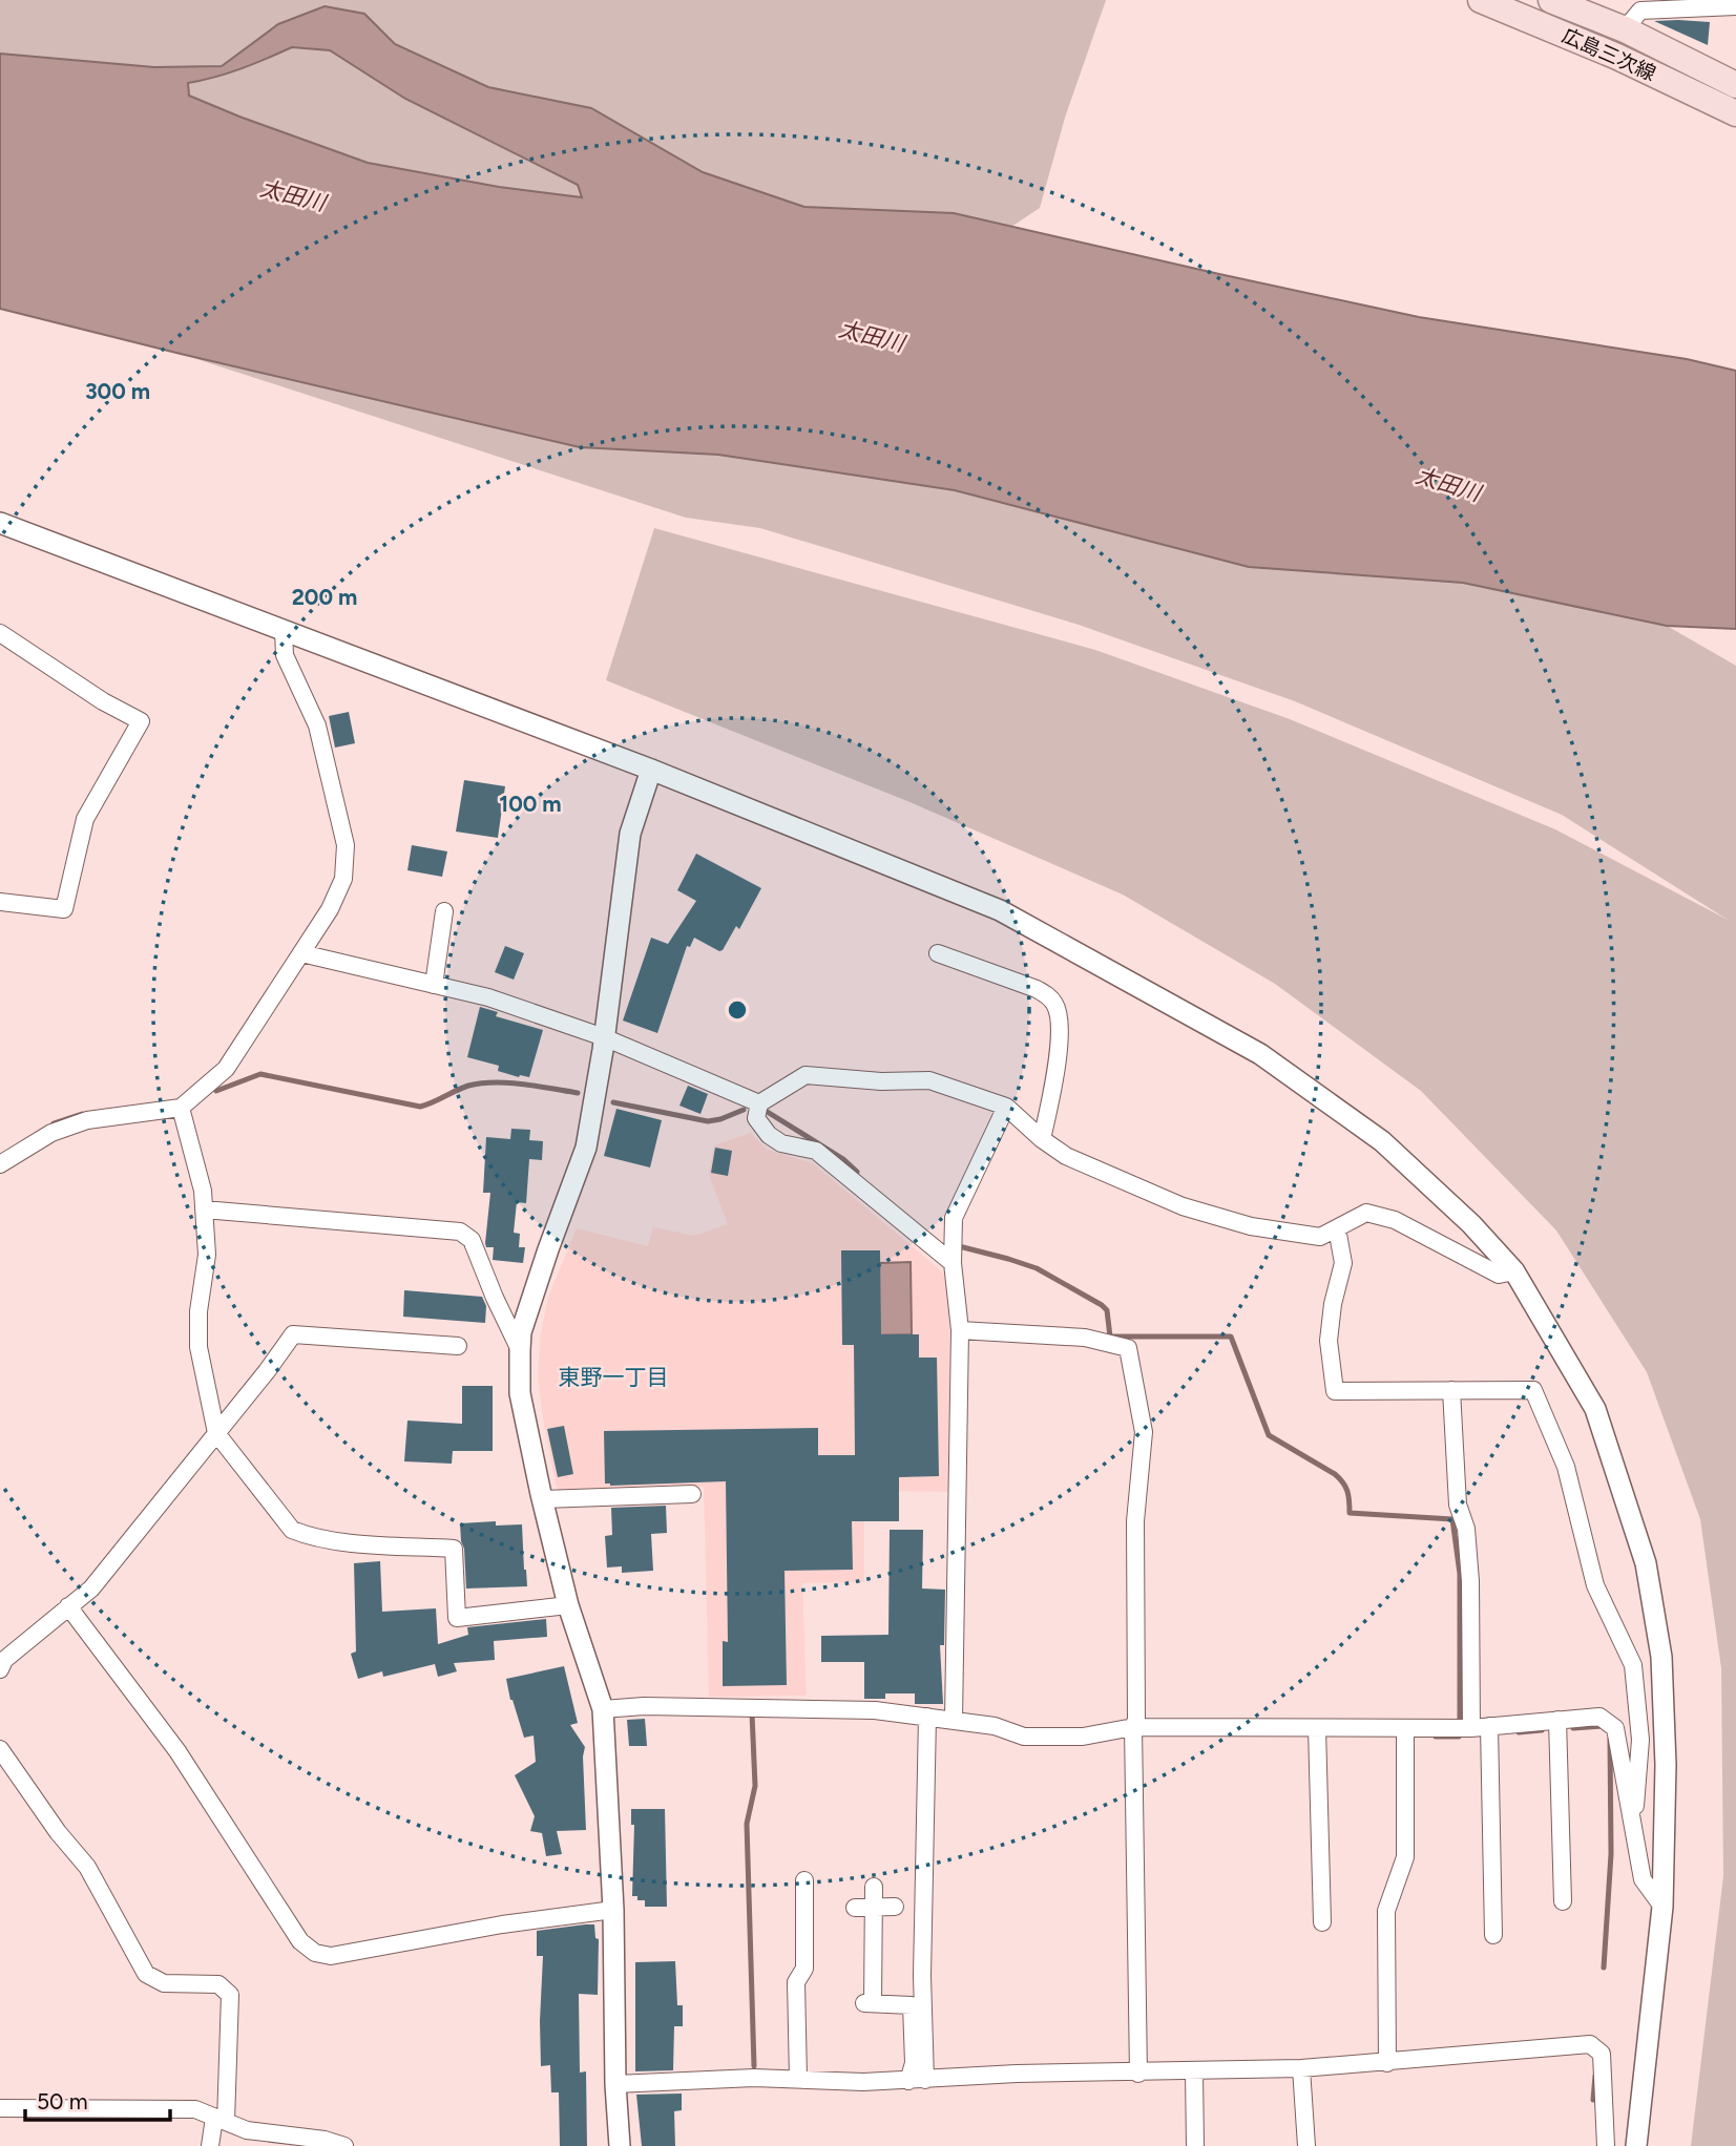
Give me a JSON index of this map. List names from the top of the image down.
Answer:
{
  "streets": {
    "main road": ["広島三次線"]
  },
  "districts": ["東野一丁目"],
  "water": ["太田川"],
  "scale_bar": "50 m",
  "rings": ["300 m", "200 m", "100 m"]
}
